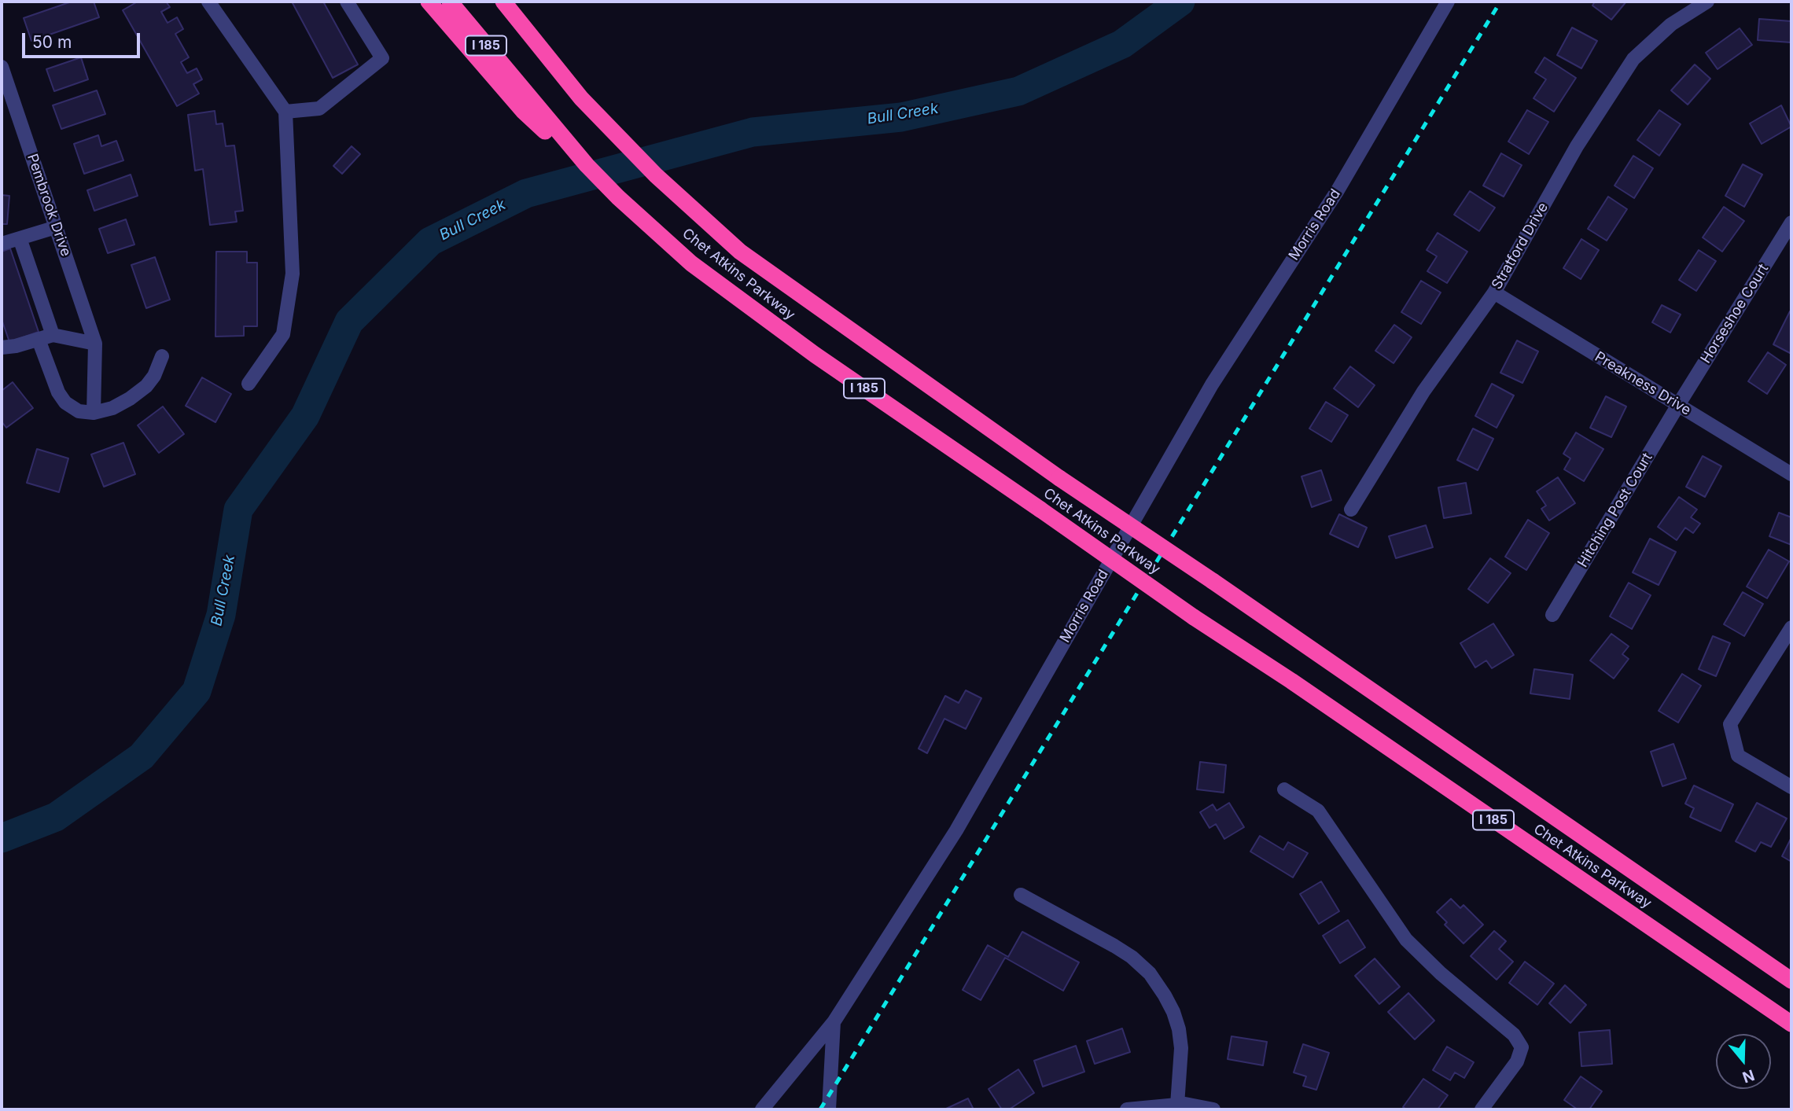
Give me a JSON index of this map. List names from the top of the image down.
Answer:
{
  "streets": {
    "highway": ["I 185", "Chet Atkins Parkway"],
    "street": [
      "Pembrook Drive",
      "Morris Road",
      "Stratford Drive",
      "Horseshoe Court",
      "Preakness Drive",
      "Hitching Post Court"
    ]
  },
  "crossings": [
    ["Stratford Drive", "Preakness Drive"],
    ["Horseshoe Court", "Preakness Drive"],
    ["Horseshoe Court", "Hitching Post Court"],
    ["Preakness Drive", "Hitching Post Court"]
  ],
  "water": ["Bull Creek"],
  "scale_bar": "50 m",
  "north": "bottom"
}
